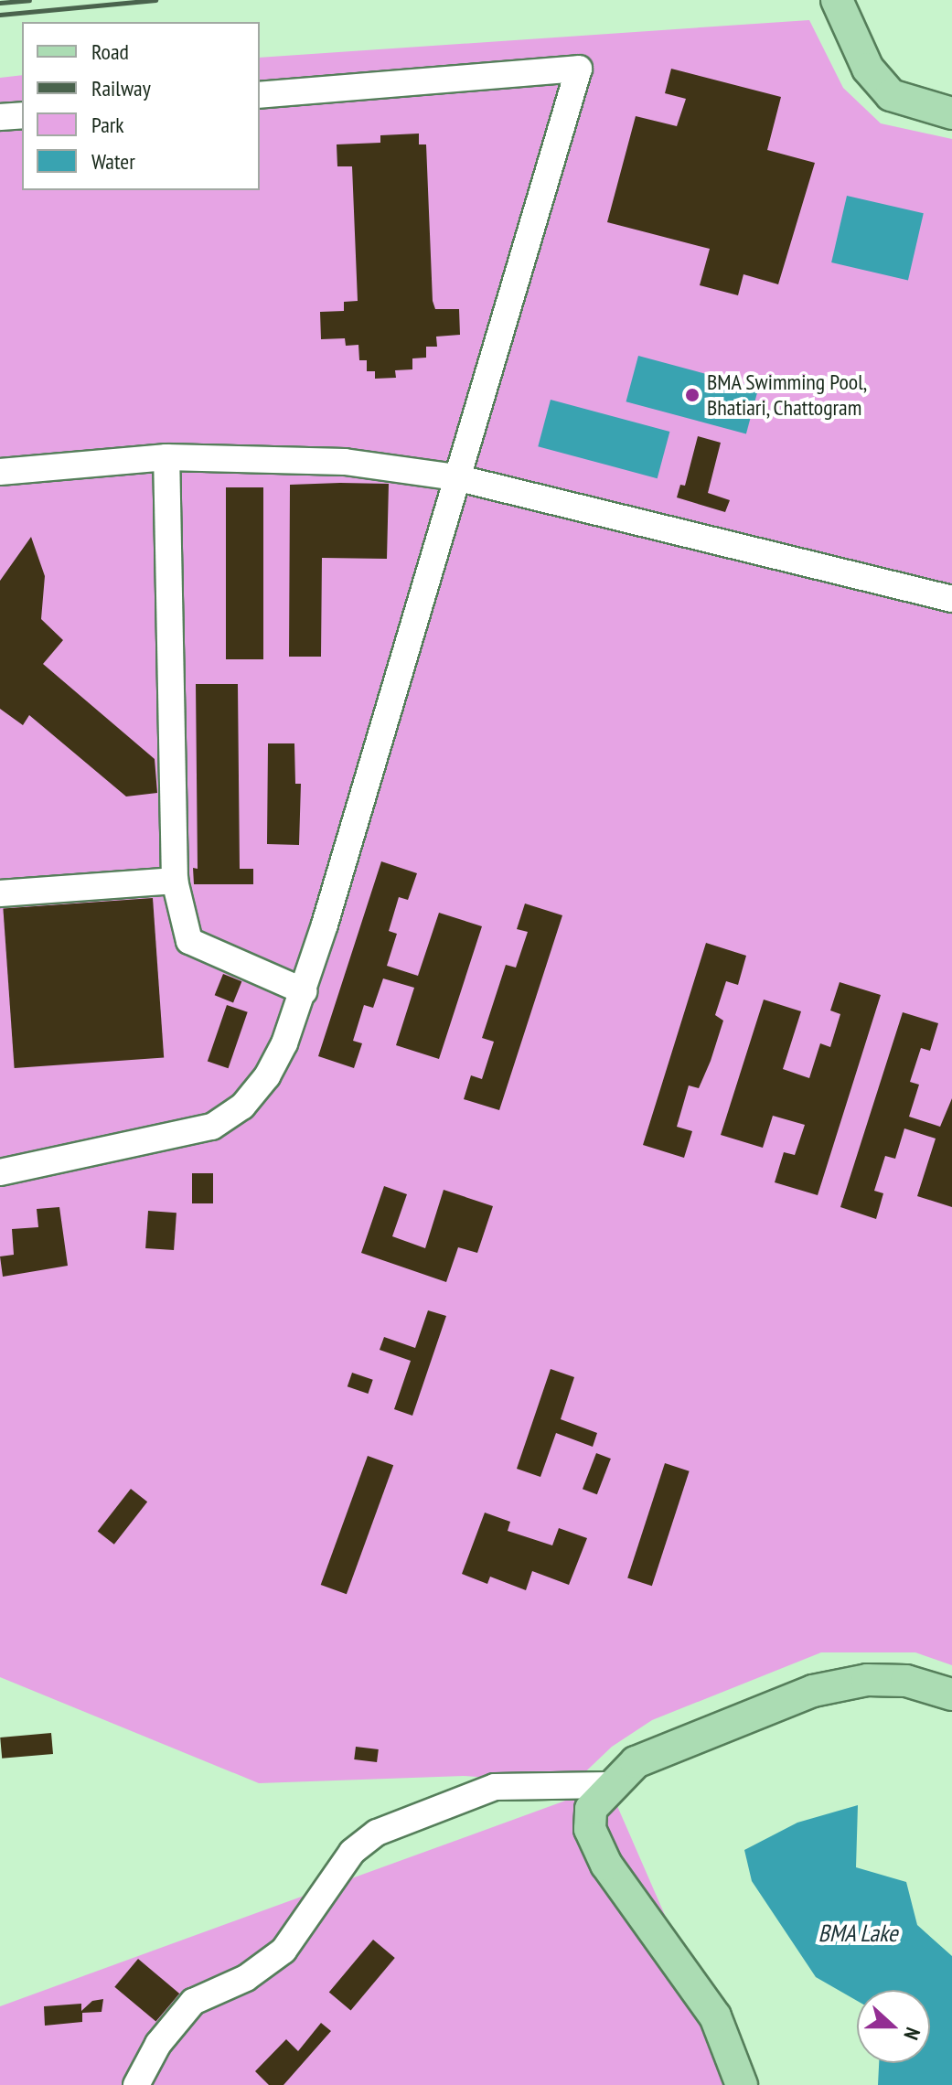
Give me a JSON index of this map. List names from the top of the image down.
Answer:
{
  "water": ["BMA Lake"],
  "places": ["BMA Swimming Pool, Bhatiari, Chattogram"],
  "legend": [
    "Road",
    "Railway",
    "Park",
    "Water"
  ],
  "north": "right"
}
